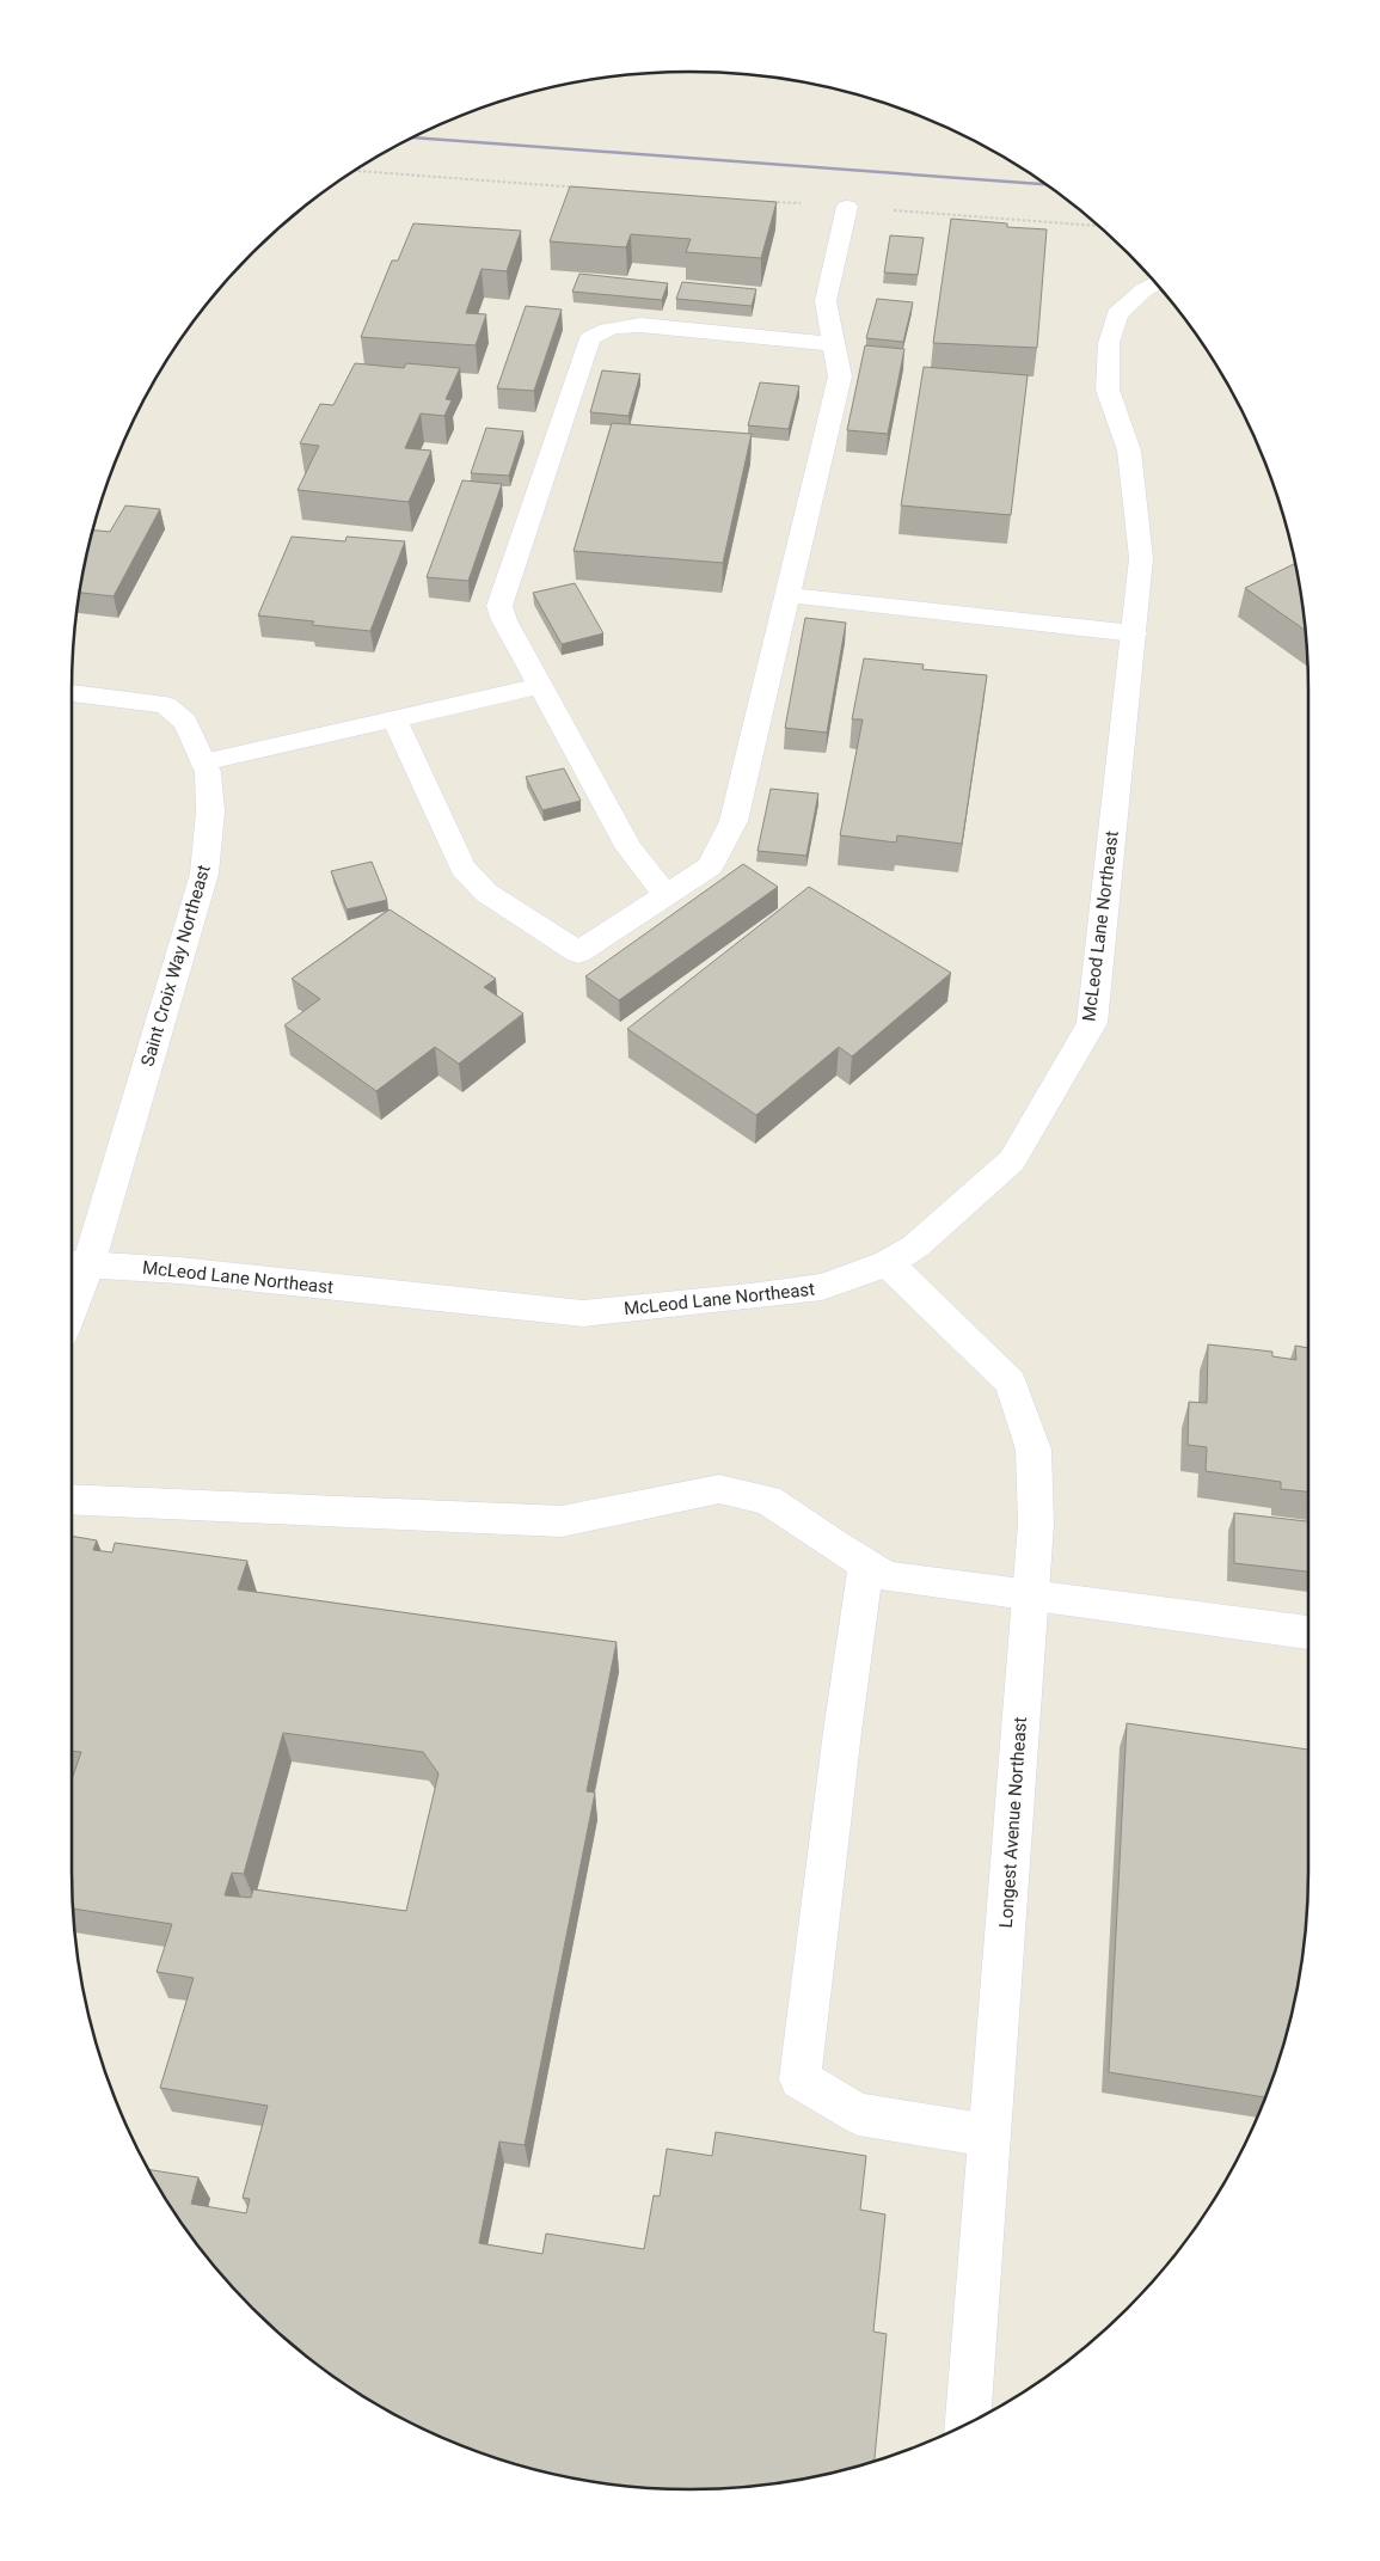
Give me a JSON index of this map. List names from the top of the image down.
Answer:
{
  "streets": {
    "street": ["McLeod Lane Northeast", "Saint Croix Way Northeast", "Longest Avenue Northeast"]
  },
  "crossings": [
    ["McLeod Lane Northeast", "Saint Croix Way Northeast"],
    ["McLeod Lane Northeast", "Longest Avenue Northeast"]
  ]
}
